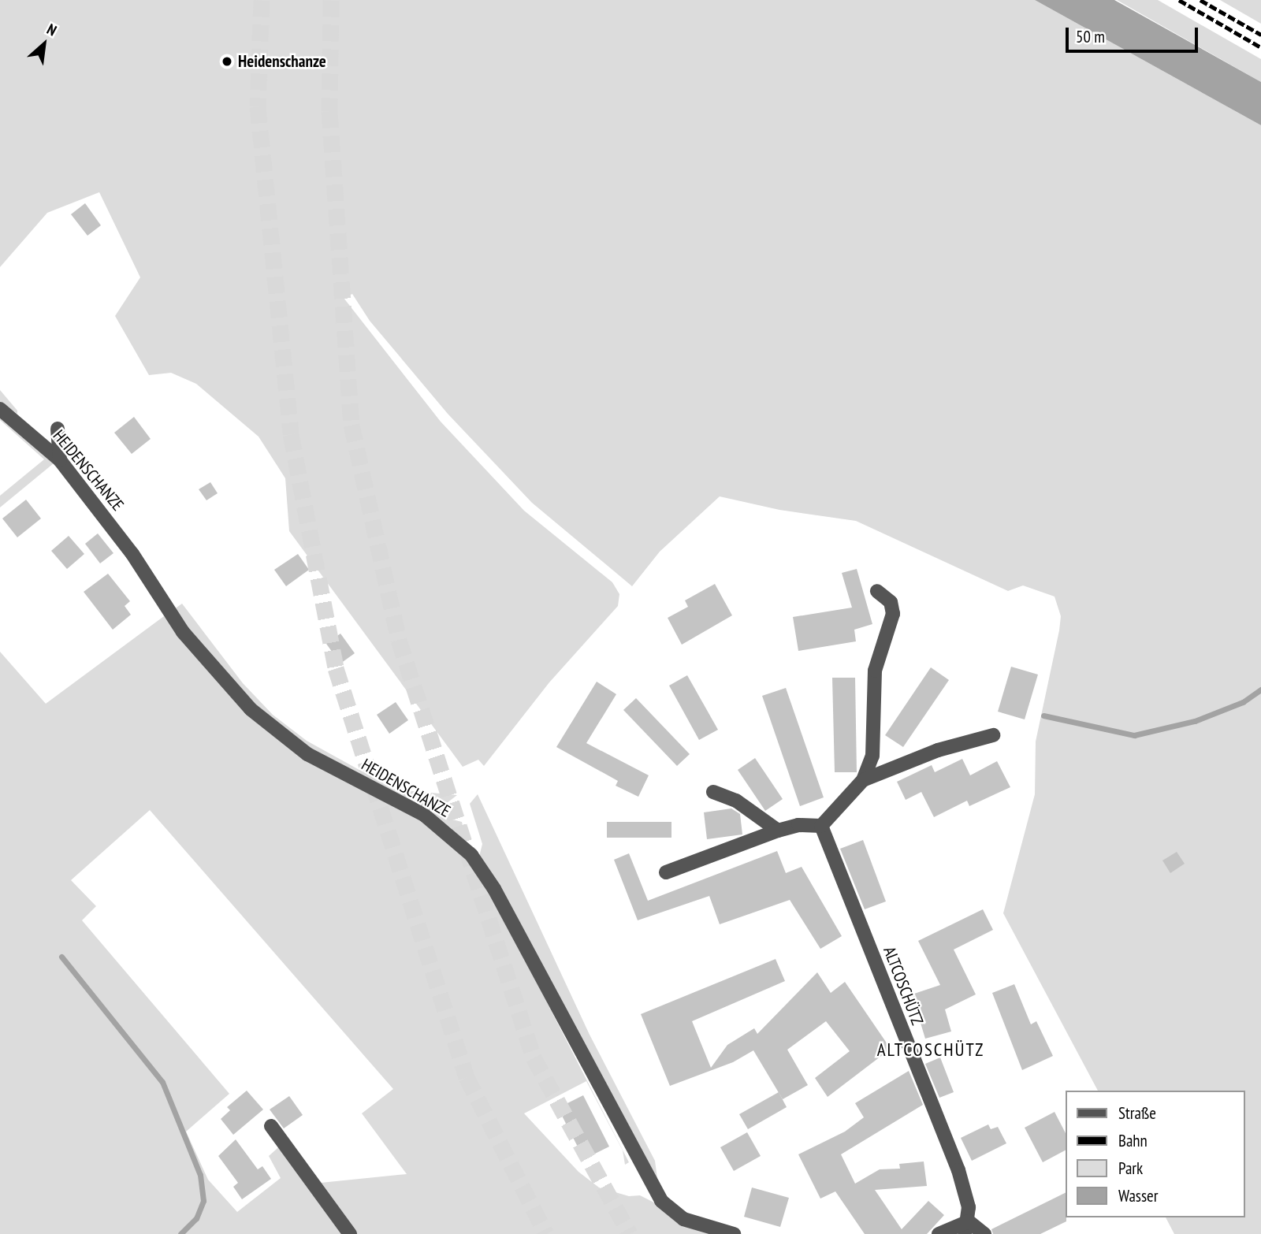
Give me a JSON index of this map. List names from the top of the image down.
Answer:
{
  "streets": {
    "street": ["HEIDENSCHANZE", "ALTCOSCHÜTZ"]
  },
  "districts": ["ALTCOSCHÜTZ"],
  "places": ["Heidenschanze"],
  "legend": [
    "Straße",
    "Bahn",
    "Park",
    "Wasser"
  ],
  "scale_bar": "50 m",
  "north": "top right"
}
